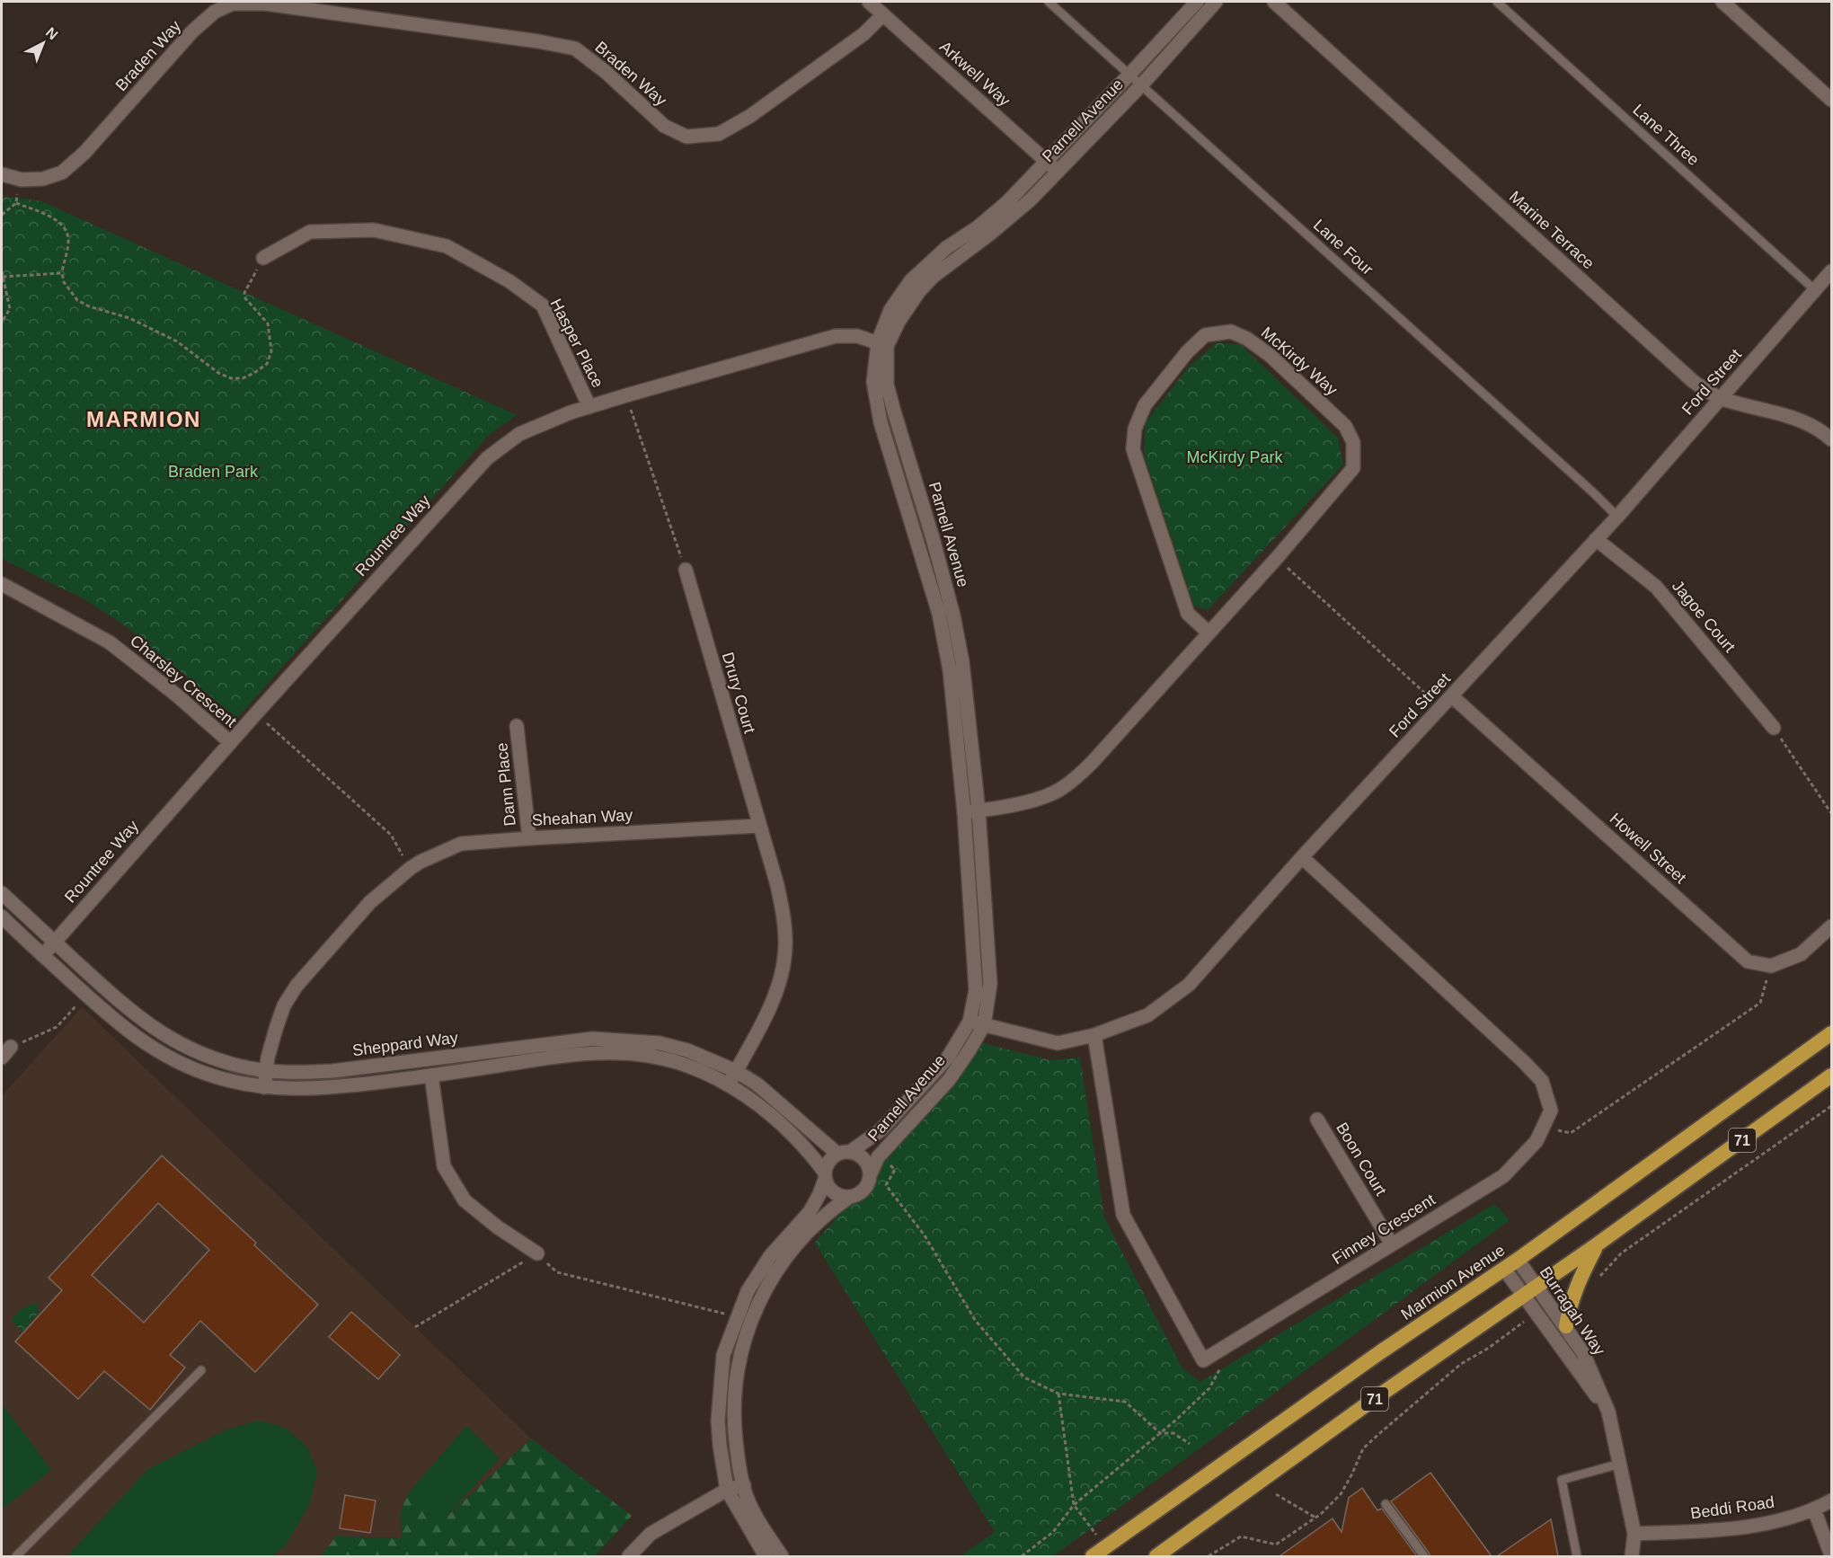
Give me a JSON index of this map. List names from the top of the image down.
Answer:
{
  "streets": {
    "highway": ["71", "Marmion Avenue"],
    "street": [
      "Braden Way",
      "Arkwell Way",
      "Parnell Avenue",
      "Marine Terrace",
      "Hasper Place",
      "McKirdy Way",
      "Ford Street",
      "Rountree Way",
      "Jagoe Court",
      "Charsley Crescent",
      "Drury Court",
      "Dann Place",
      "Sheahan Way",
      "Howell Street",
      "Sheppard Way",
      "Boon Court",
      "Finney Crescent",
      "Burragah Way",
      "Beddi Road"
    ],
    "lane": ["Lane Three", "Lane Four"]
  },
  "crossings": [
    ["Braden Way", "Arkwell Way"],
    ["Arkwell Way", "Parnell Avenue"],
    ["Parnell Avenue", "Lane Four"],
    ["Parnell Avenue", "McKirdy Way"],
    ["Parnell Avenue", "Ford Street"],
    ["Parnell Avenue", "Rountree Way"],
    ["Parnell Avenue", "Sheppard Way"],
    ["Lane Three", "Ford Street"],
    ["Marine Terrace", "Ford Street"],
    ["Lane Four", "Ford Street"],
    ["Hasper Place", "Rountree Way"],
    ["Ford Street", "Jagoe Court"],
    ["Ford Street", "Howell Street"],
    ["Ford Street", "Finney Crescent"],
    ["Rountree Way", "Charsley Crescent"],
    ["Rountree Way", "Sheppard Way"],
    ["Drury Court", "Sheahan Way"],
    ["Dann Place", "Sheahan Way"],
    ["Sheahan Way", "Sheppard Way"],
    ["71", "Burragah Way"],
    ["Boon Court", "Finney Crescent"],
    ["Marmion Avenue", "Burragah Way"],
    ["Burragah Way", "Beddi Road"]
  ],
  "districts": ["MARMION"],
  "parks": ["McKirdy Park", "Braden Park"],
  "north": "top right"
}
